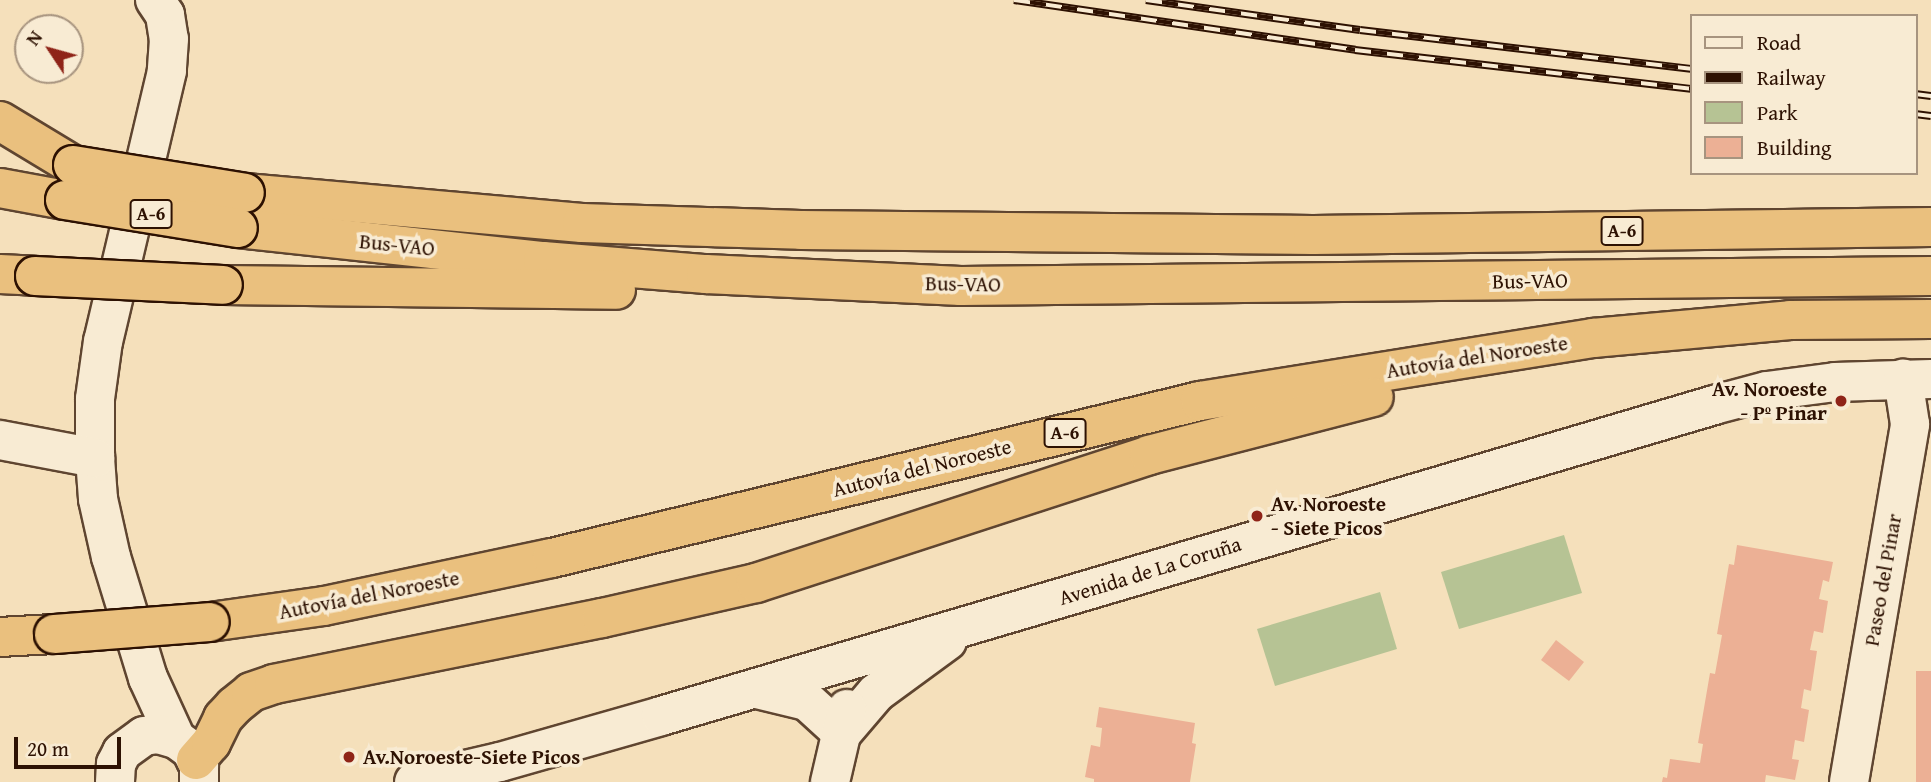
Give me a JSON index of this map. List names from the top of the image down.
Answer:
{
  "streets": {
    "highway": ["A-6", "Bus-VAO", "Autovía del Noroeste"],
    "street": ["Avenida de La Coruña", "Paseo del Pinar"]
  },
  "crossings": [
    ["A-6", "Bus-VAO"],
    ["Avenida de La Coruña", "Paseo del Pinar"]
  ],
  "places": ["Av. Noroeste - Pº Pinar", "Av. Noroeste - Siete Picos", "Av.Noroeste-Siete Picos"],
  "legend": [
    "Road",
    "Railway",
    "Park",
    "Building"
  ],
  "scale_bar": "20 m",
  "north": "top left"
}
